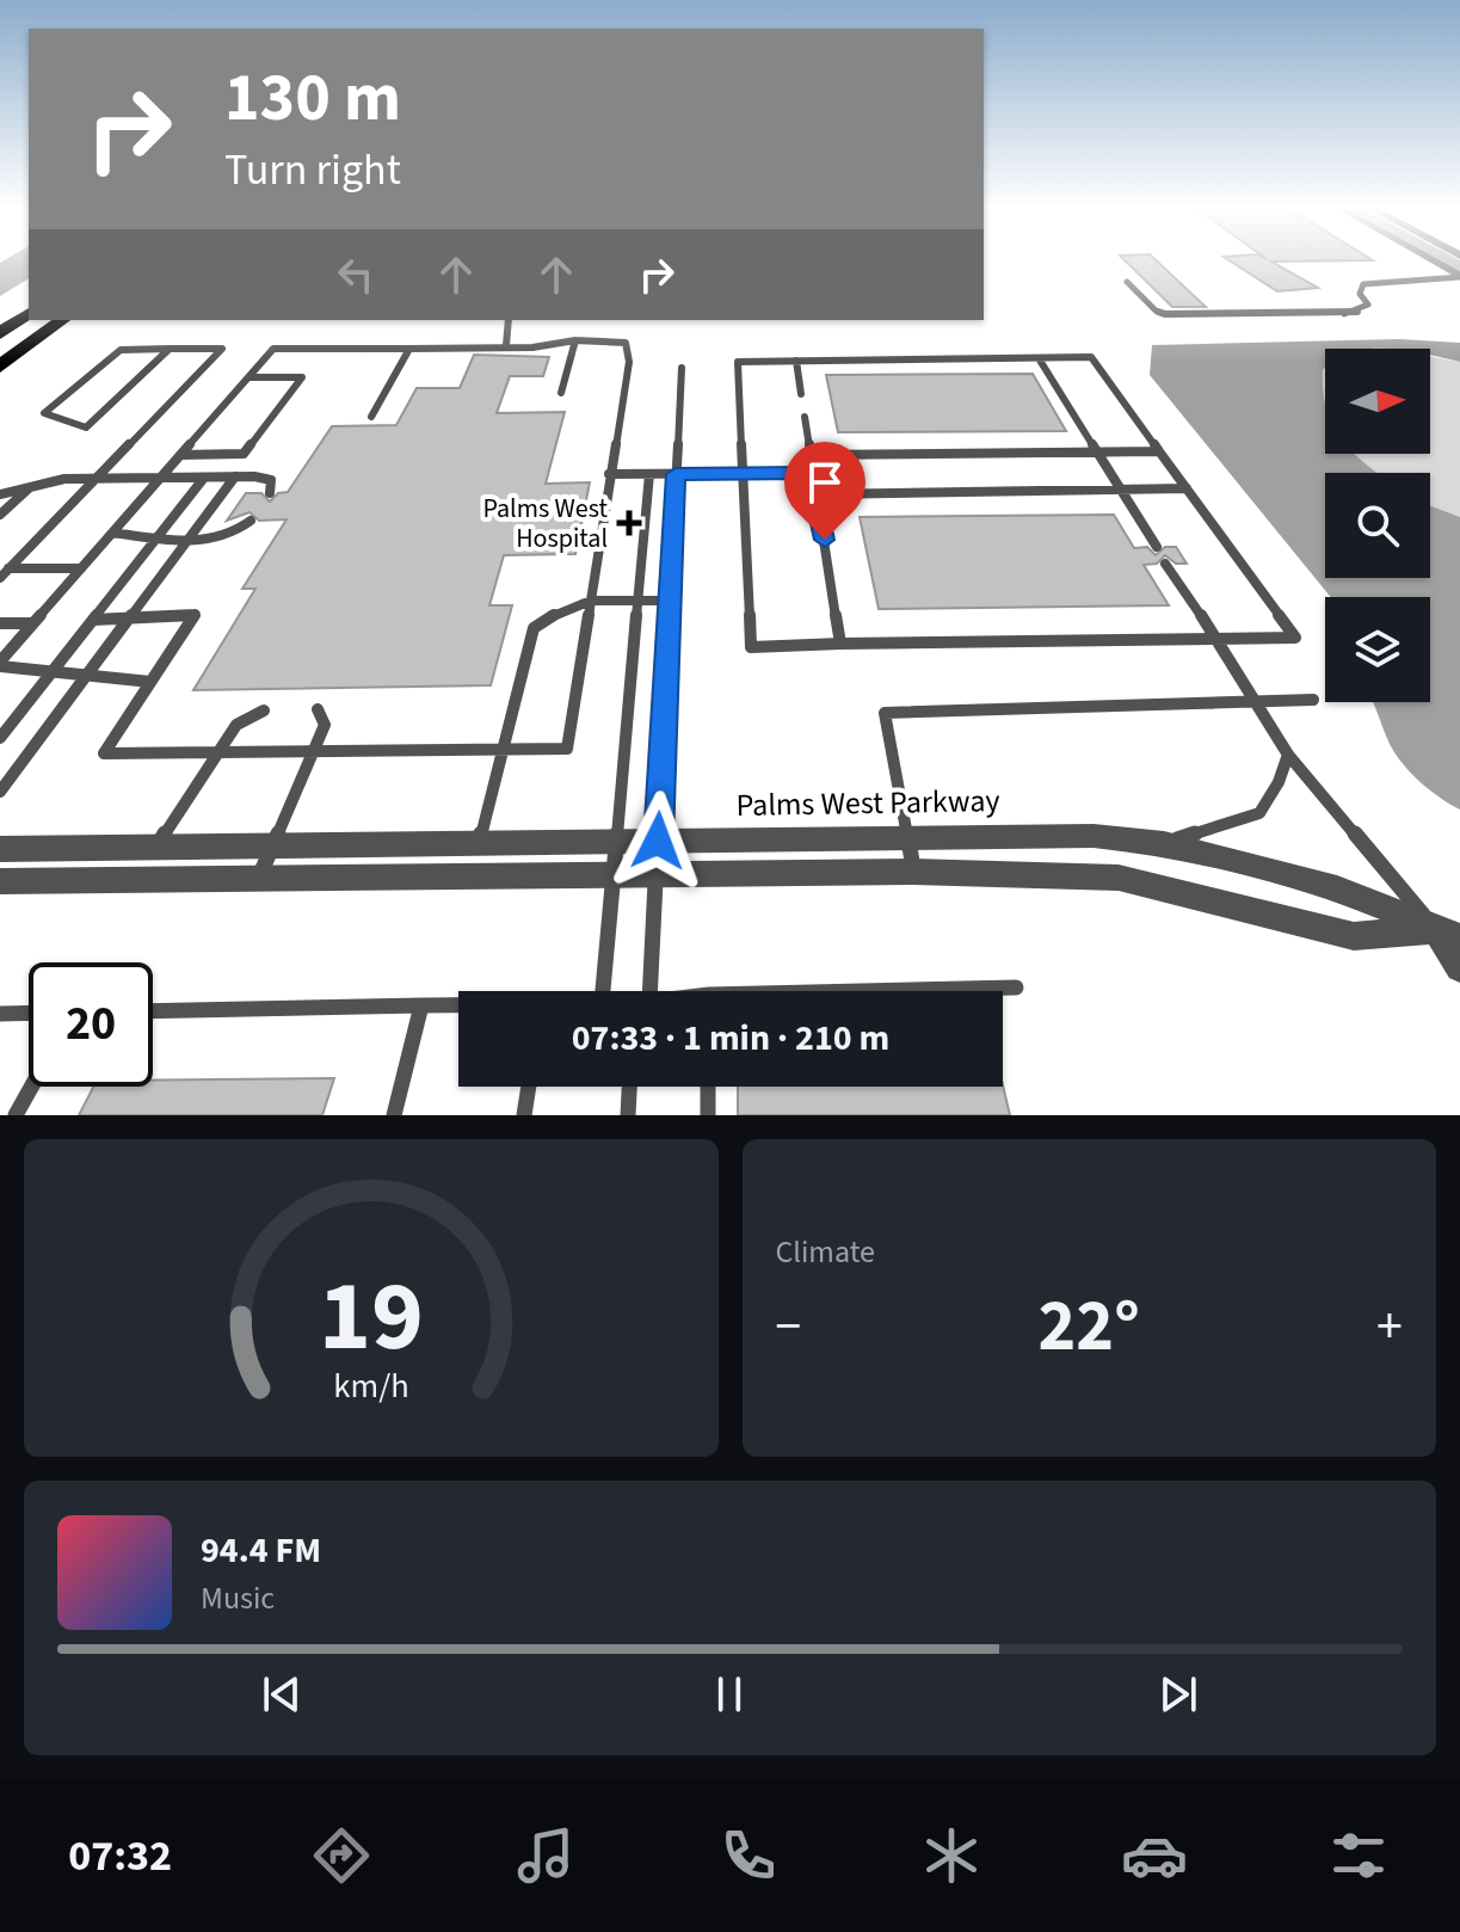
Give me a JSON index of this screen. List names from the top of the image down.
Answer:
{
  "streets": {
    "street": ["Palms West Parkway"]
  },
  "places": {
    "health": ["Palms West Hospital"]
  },
  "north": "right",
  "page": {
    "turn": ["130 m", "Turn right"],
    "limit": "20",
    "trip": "07:33 · 1 min · 210 m",
    "tile": "Climate",
    "heat": ["−", "22°", "+"],
    "song": ["94.4 FM", "Music"],
    "tabs": "07:32",
    "gauge": ["19", "km/h"]
  }
}
